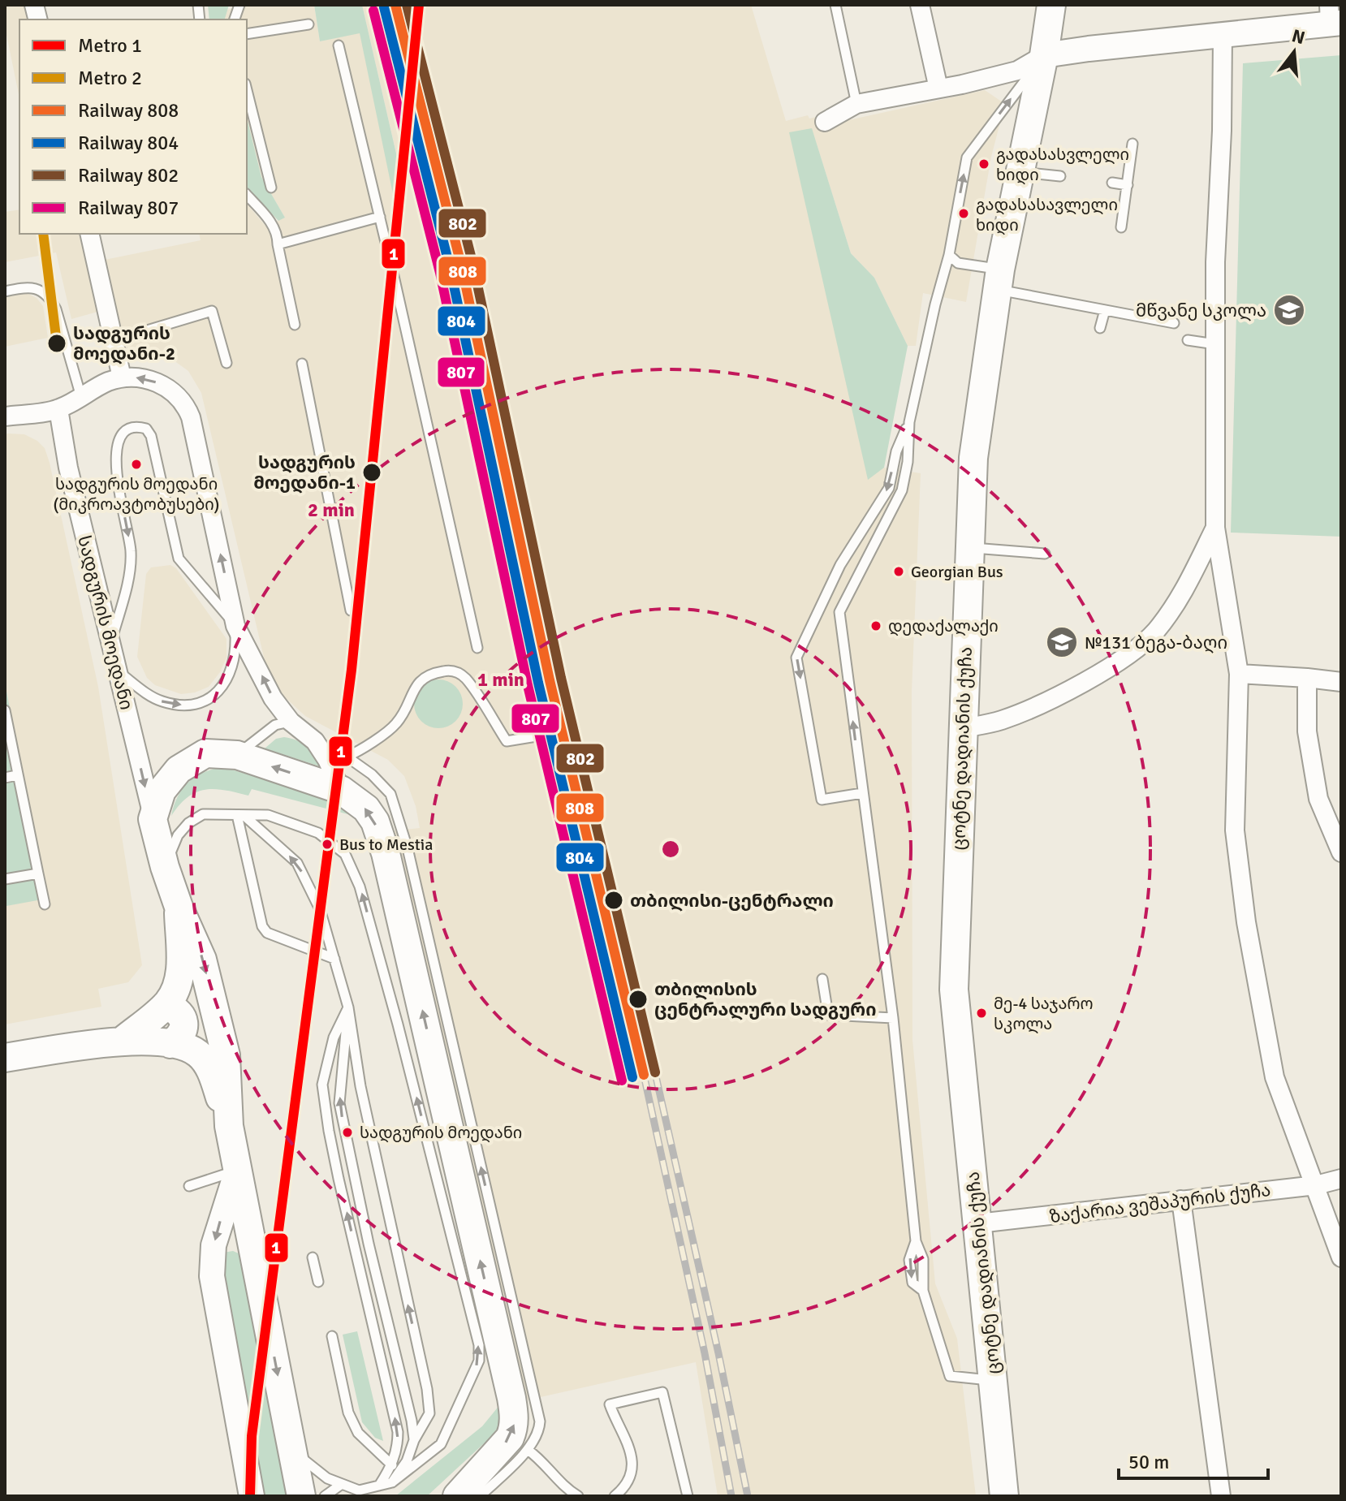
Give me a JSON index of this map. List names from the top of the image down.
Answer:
{
  "streets": {
    "main road": ["სადგურის მოედანი", "ცოტნე დადიანის ქუჩა"],
    "street": ["ზაქარია ვეშაპურის ქუჩა"]
  },
  "crossings": [
    ["ცოტნე დადიანის ქუჩა", "ზაქარია ვეშაპურის ქუჩა"]
  ],
  "places": {
    "other": [
      "გადასასვლელი ხიდი",
      "გადასასავლელი ხიდი",
      "სადგურის მოედანი-2",
      "სადგურის მოედანი (მიკროავტობუსები)",
      "სადგურის მოედანი-1",
      "Georgian Bus",
      "დედაქალაქი",
      "Bus to Mestia",
      "თბილისი-ცენტრალი",
      "თბილისის ცენტრალური სადგური",
      "მე-4 საჯარო სკოლა",
      "სადგურის მოედანი"
    ],
    "school or university": ["მწვანე სკოლა", "№131 ბეგა-ბაღი"]
  },
  "lines": [
    "metro line 1",
    "rail line 808",
    "rail line 802",
    "rail line 804",
    "rail line 807",
    "metro line 2"
  ],
  "legend": [
    "Metro 1",
    "Metro 2",
    "Railway 808",
    "Railway 804",
    "Railway 802",
    "Railway 807"
  ],
  "scale_bar": "50 m",
  "north": "top",
  "rings": ["2 min", "1 min"]
}
